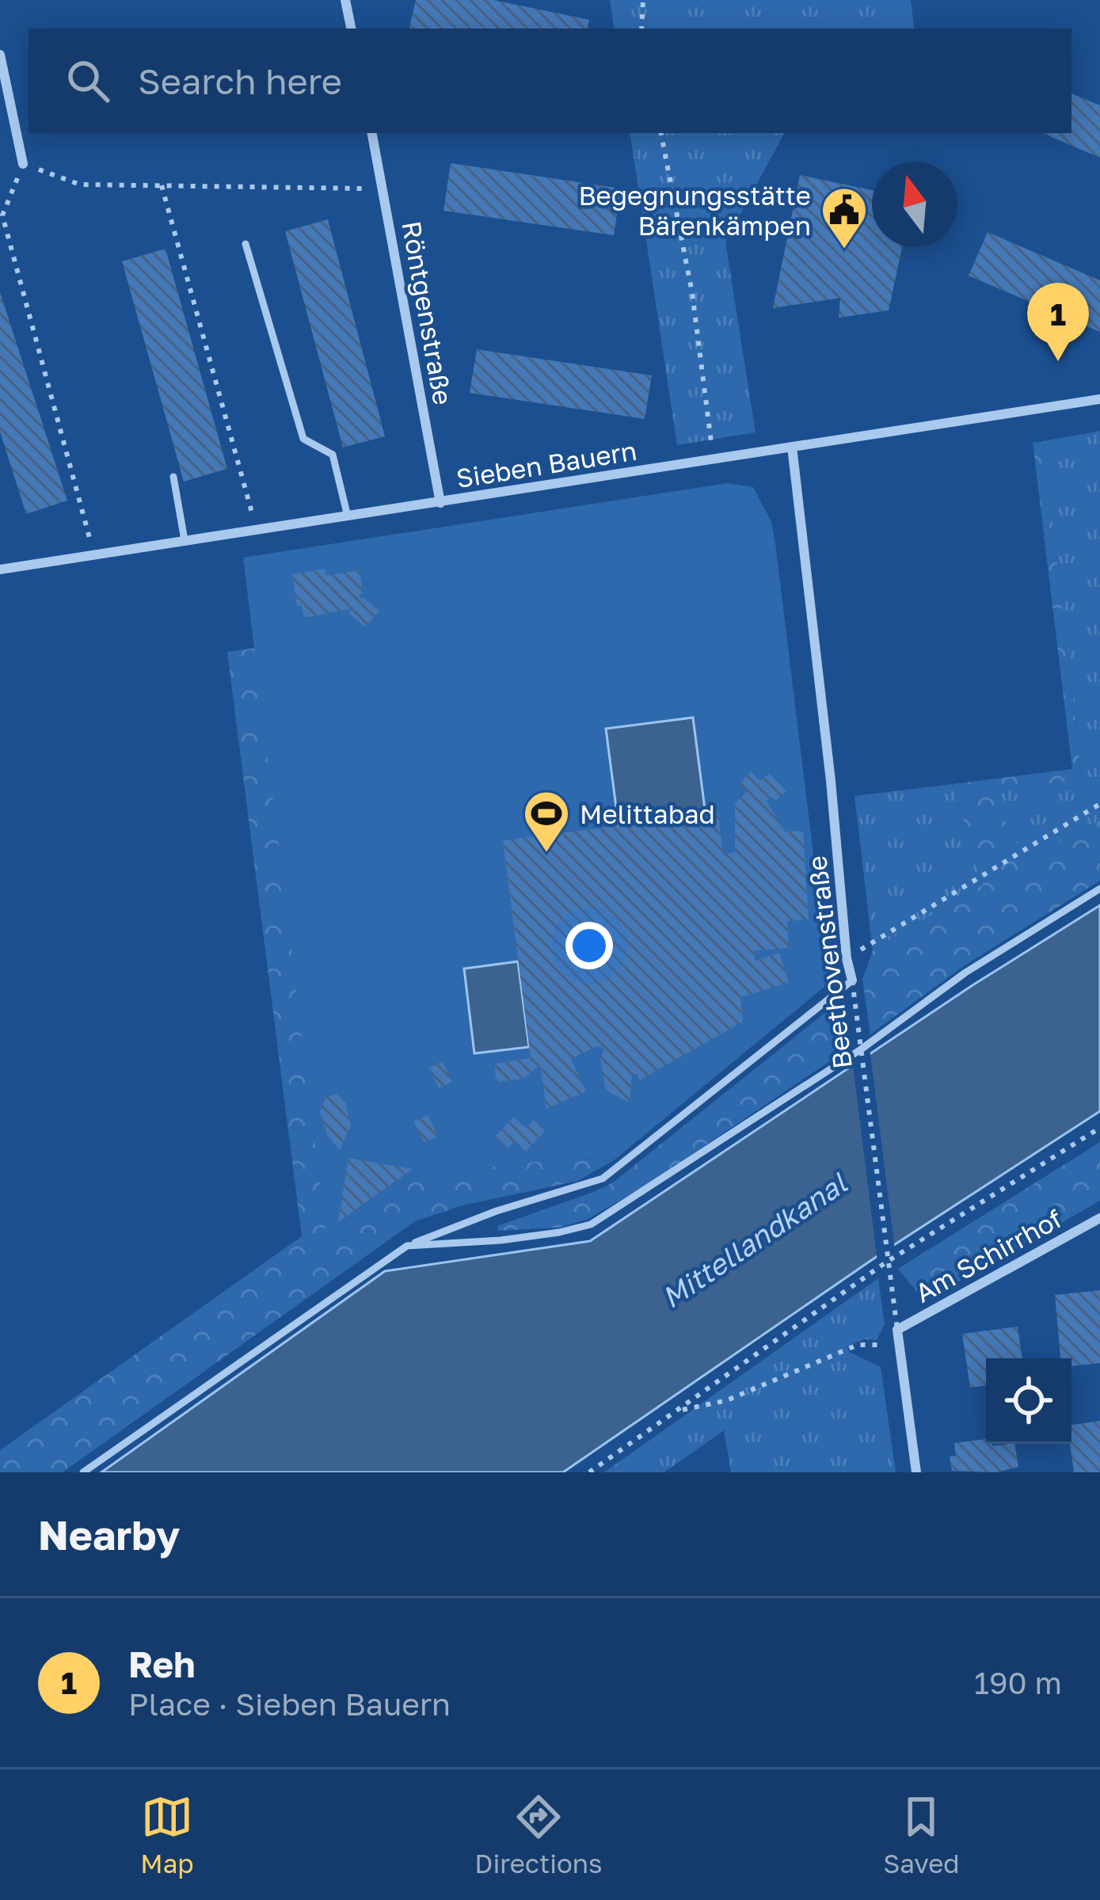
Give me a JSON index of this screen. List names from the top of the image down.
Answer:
{
  "streets": {
    "street": [
      "Röntgenstraße",
      "Sieben Bauern",
      "Beethovenstraße",
      "Am Schirrhof"
    ]
  },
  "crossings": [
    ["Röntgenstraße", "Sieben Bauern"],
    ["Sieben Bauern", "Beethovenstraße"],
    ["Beethovenstraße", "Am Schirrhof"]
  ],
  "water": ["Mittellandkanal"],
  "places": {
    "public building": ["Begegnungsstätte Bärenkämpen"],
    "sports": ["Melittabad"]
  },
  "north": "top",
  "page": {
    "search": "Search here",
    "pins": "1",
    "heading": "Nearby",
    "list": [
      {
        "mark": "1",
        "name": "Reh",
        "note": "Place · Sieben Bauern",
        "value": "190 m"
      }
    ],
    "nav": ["Map", "Directions", "Saved"]
  }
}
